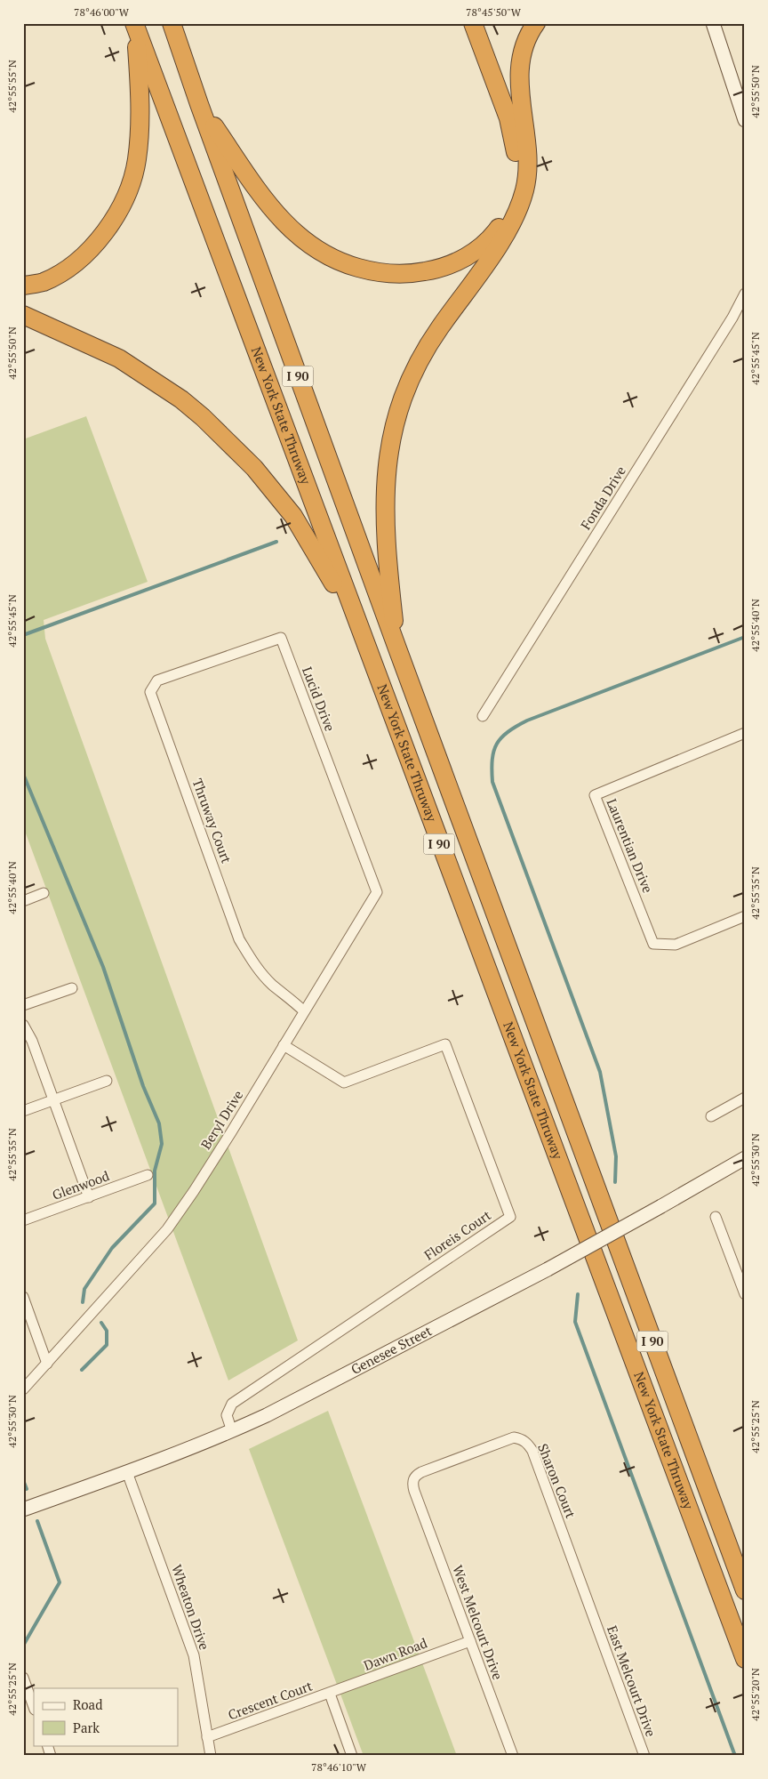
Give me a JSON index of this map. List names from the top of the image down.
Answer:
{
  "streets": {
    "highway": ["I 90", "New York State Thruway"],
    "main road": ["Genesee Street"],
    "street": [
      "Fonda Drive",
      "Lucid Drive",
      "Thruway Court",
      "Laurentian Drive",
      "Beryl Drive",
      "Glenwood",
      "Floreis Court",
      "Sharon Court",
      "Wheaton Drive",
      "West Melcourt Drive",
      "Dawn Road",
      "East Melcourt Drive",
      "Crescent Court"
    ]
  },
  "crossings": [
    ["Lucid Drive", "Thruway Court"],
    ["Lucid Drive", "Beryl Drive"],
    ["Thruway Court", "Beryl Drive"],
    ["Beryl Drive", "Floreis Court"],
    ["Floreis Court", "Genesee Street"],
    ["Genesee Street", "Wheaton Drive"],
    ["Sharon Court", "West Melcourt Drive"],
    ["Sharon Court", "East Melcourt Drive"],
    ["Wheaton Drive", "Crescent Court"],
    ["West Melcourt Drive", "Dawn Road"],
    ["Dawn Road", "Crescent Court"]
  ],
  "legend": ["Road", "Park"],
  "coordinates": [
    "78°46'00\"W",
    "78°45'50\"W",
    "42°55'55\"N",
    "42°55'50\"N",
    "42°55'45\"N",
    "42°55'40\"N",
    "42°55'35\"N",
    "42°55'30\"N",
    "42°55'25\"N",
    "42°55'20\"N",
    "78°46'10\"W"
  ]
}
